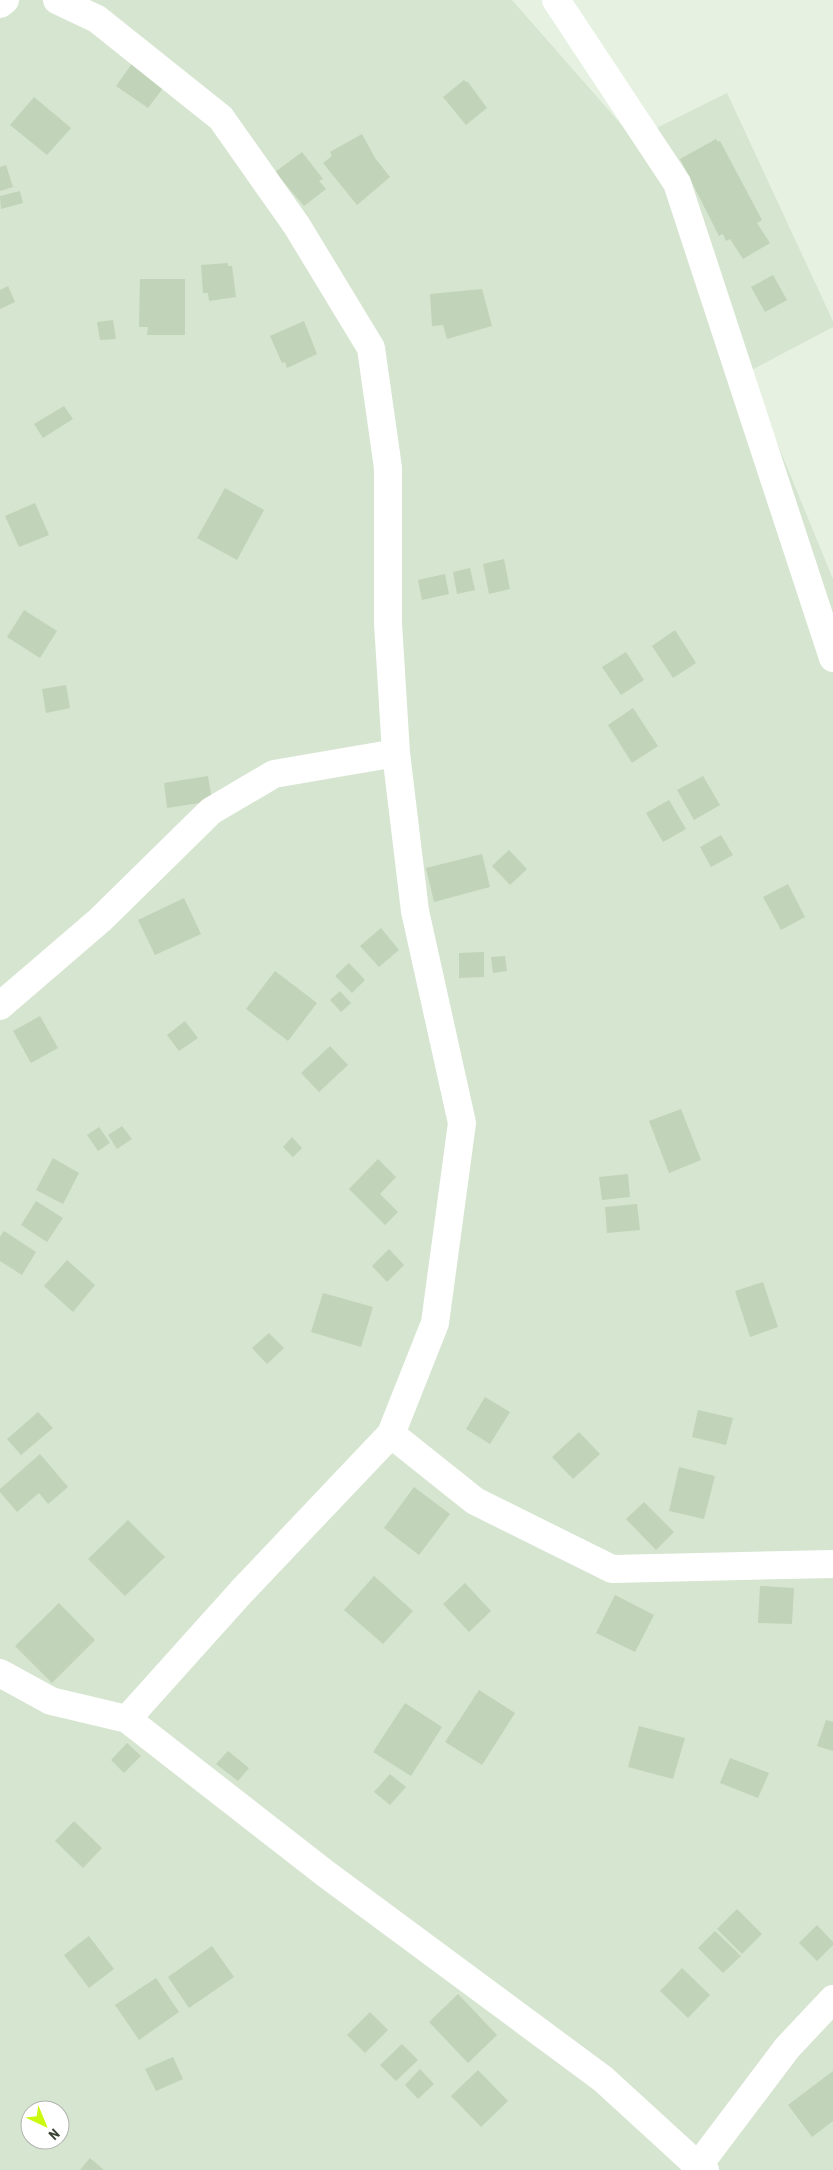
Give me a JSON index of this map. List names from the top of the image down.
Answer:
{
  "north": "bottom right"
}
